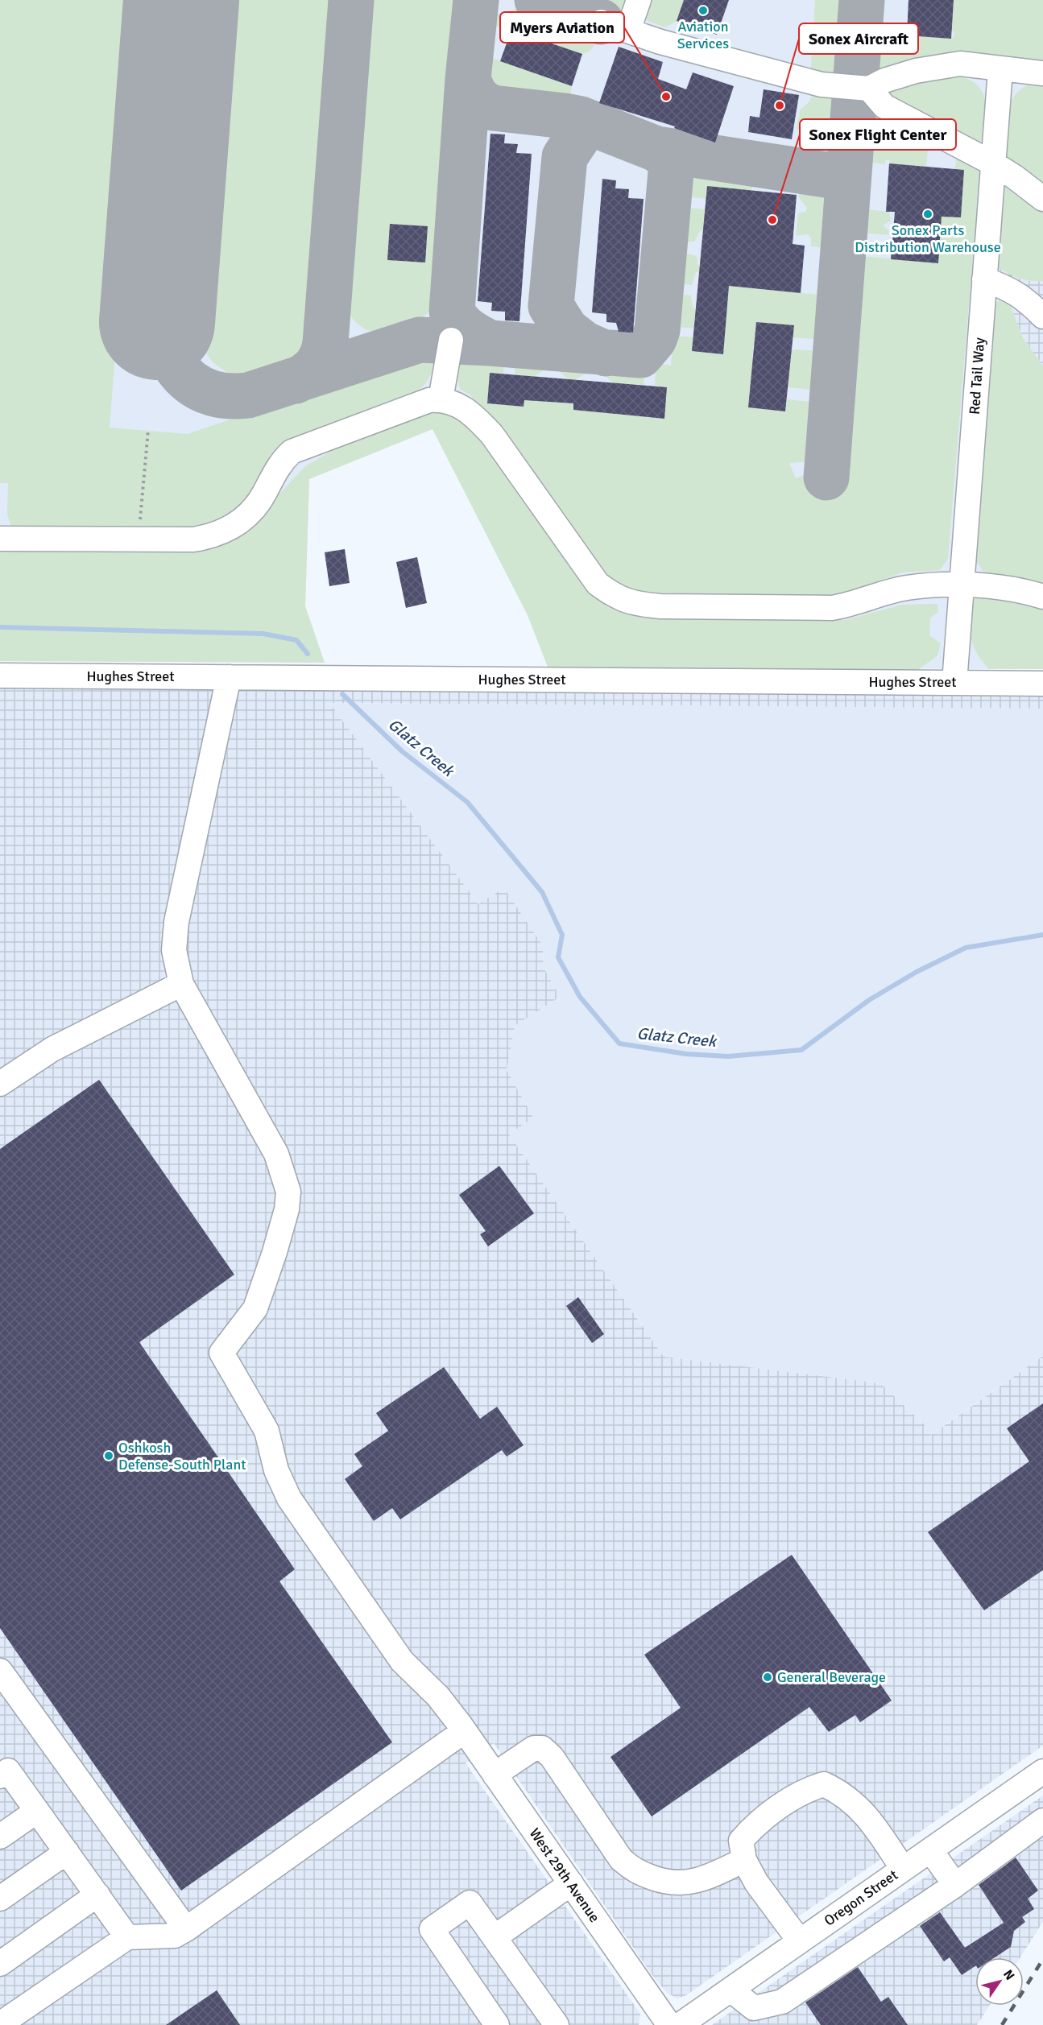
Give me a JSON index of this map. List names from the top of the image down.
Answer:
{
  "streets": {
    "street": [
      "Red Tail Way",
      "Hughes Street",
      "West 29th Avenue",
      "Oregon Street"
    ]
  },
  "crossings": [
    ["Red Tail Way", "Hughes Street"]
  ],
  "water": ["Glatz Creek"],
  "places": [
    "Aviation Services",
    "Myers Aviation",
    "Sonex Aircraft",
    "Sonex Parts Distribution Warehouse",
    "Sonex Flight Center",
    "Oshkosh Defense-South Plant",
    "General Beverage"
  ],
  "north": "top right"
}
